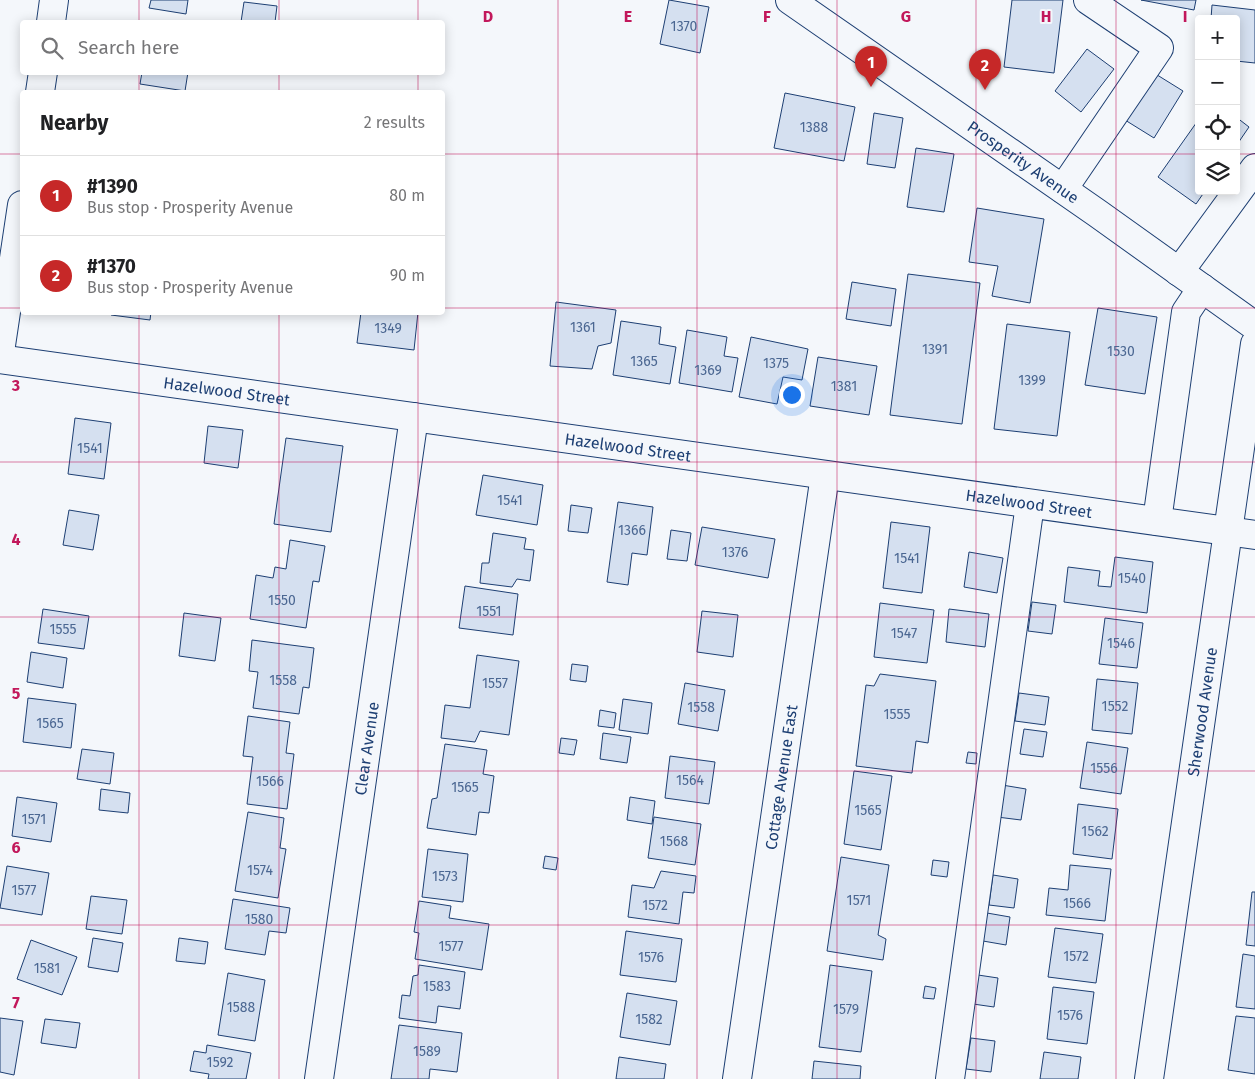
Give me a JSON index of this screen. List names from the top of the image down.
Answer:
{
  "streets": {
    "street": [
      "Prosperity Avenue",
      "Hazelwood Street",
      "Sherwood Avenue",
      "Clear Avenue",
      "Cottage Avenue East"
    ]
  },
  "crossings": [
    ["Hazelwood Street", "Sherwood Avenue"],
    ["Hazelwood Street", "Clear Avenue"],
    ["Hazelwood Street", "Cottage Avenue East"]
  ],
  "house_numbers": [
    "1370",
    "1388",
    "1361",
    "1349",
    "1391",
    "1530",
    "1365",
    "1375",
    "1369",
    "1399",
    "1381",
    "1541",
    "1541",
    "1366",
    "1376",
    "1541",
    "1540",
    "1550",
    "1551",
    "1555",
    "1547",
    "1546",
    "1558",
    "1557",
    "1552",
    "1558",
    "1555",
    "1565",
    "1556",
    "1564",
    "1566",
    "1565",
    "1565",
    "1571",
    "1562",
    "1568",
    "1574",
    "1573",
    "1577",
    "1571",
    "1566",
    "1572",
    "1580",
    "1577",
    "1572",
    "1576",
    "1581",
    "1583",
    "1588",
    "1579",
    "1576",
    "1582",
    "1589",
    "1592"
  ],
  "page": {
    "map_buttons": ["+", "−"],
    "search": "Search here",
    "pins": ["1", "2"],
    "heading": ["Nearby", "2 results"],
    "list": [
      {
        "mark": "1",
        "name": "#1390",
        "note": "Bus stop · Prosperity Avenue",
        "value": "80 m"
      },
      {
        "mark": "2",
        "name": "#1370",
        "note": "Bus stop · Prosperity Avenue",
        "value": "90 m"
      }
    ]
  },
  "grid": {
    "columns": [
      "D",
      "E",
      "F",
      "G",
      "H",
      "I"
    ],
    "rows": [
      "3",
      "4",
      "5",
      "6",
      "7"
    ]
  }
}
